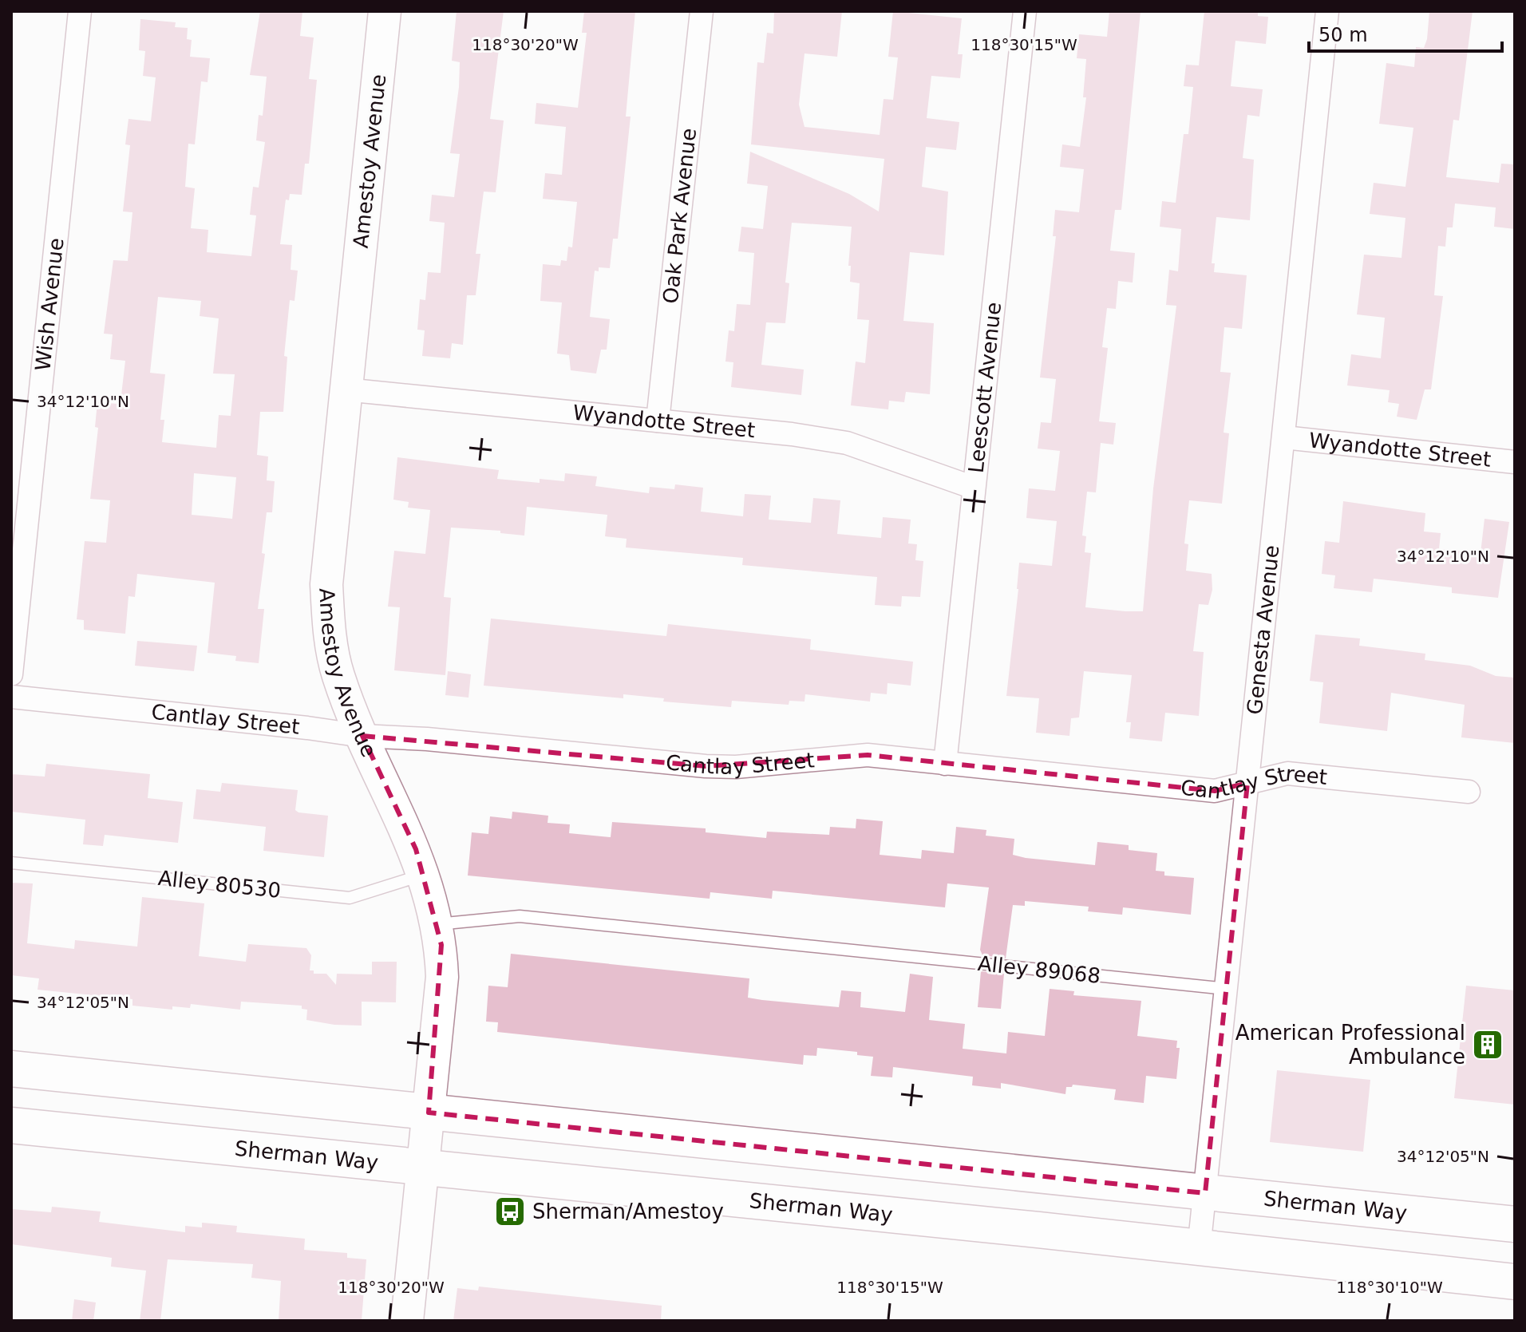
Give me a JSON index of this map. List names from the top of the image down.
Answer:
{
  "streets": {
    "main road": ["Sherman Way"],
    "street": [
      "Amestoy Avenue",
      "Oak Park Avenue",
      "Wish Avenue",
      "Leescott Avenue",
      "Wyandotte Street",
      "Genesta Avenue",
      "Cantlay Street"
    ],
    "lane": ["Alley 80530", "Alley 89068"]
  },
  "crossings": [
    ["Amestoy Avenue", "Wyandotte Street"],
    ["Amestoy Avenue", "Cantlay Street"],
    ["Amestoy Avenue", "Alley 80530"],
    ["Amestoy Avenue", "Alley 89068"],
    ["Amestoy Avenue", "Sherman Way"],
    ["Oak Park Avenue", "Wyandotte Street"],
    ["Leescott Avenue", "Wyandotte Street"],
    ["Leescott Avenue", "Cantlay Street"],
    ["Wyandotte Street", "Genesta Avenue"],
    ["Genesta Avenue", "Cantlay Street"],
    ["Genesta Avenue", "Alley 89068"],
    ["Genesta Avenue", "Sherman Way"]
  ],
  "places": {
    "building": ["American Professional Ambulance"],
    "bus stop": ["Sherman/Amestoy"]
  },
  "scale_bar": "50 m",
  "coordinates": [
    "118°30'20\"W",
    "118°30'15\"W",
    "34°12'10\"N",
    "34°12'05\"N",
    "118°30'10\"W"
  ]
}
